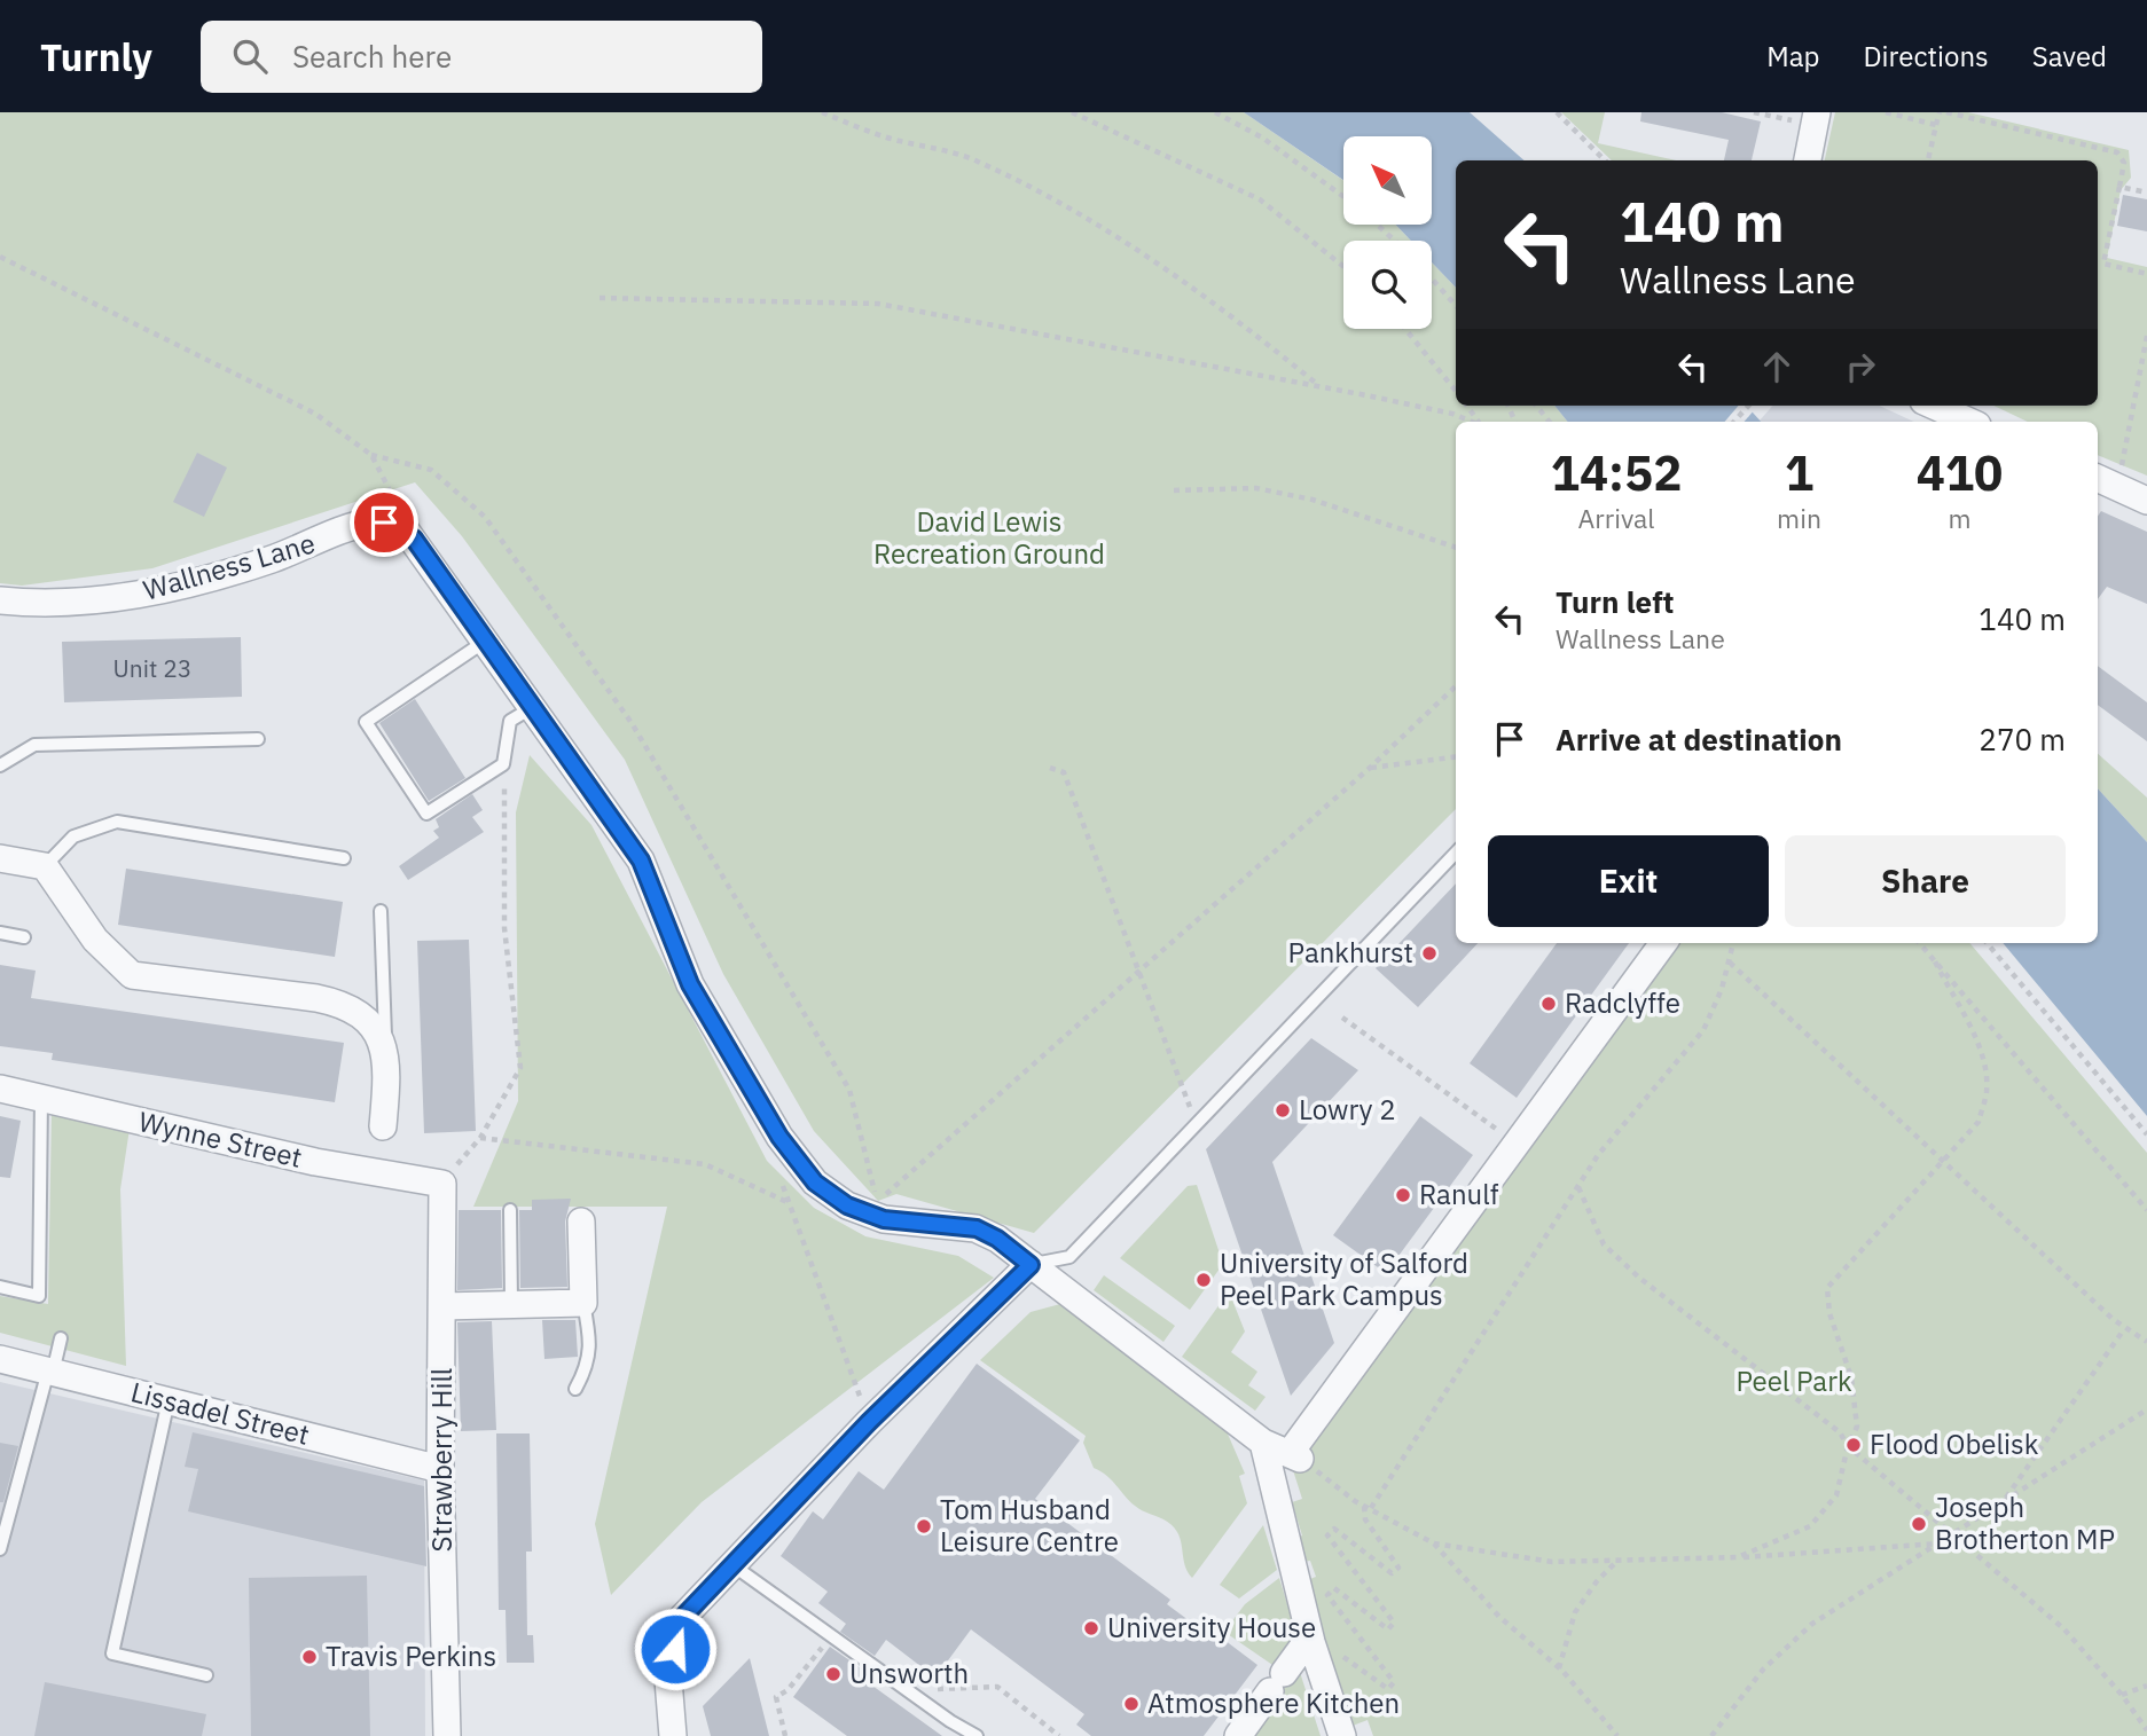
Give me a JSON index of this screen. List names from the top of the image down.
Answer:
{
  "streets": {
    "street": [
      "Wallness Lane",
      "Wynne Street",
      "Lissadel Street",
      "Strawberry Hill"
    ]
  },
  "crossings": [
    ["Wynne Street", "Strawberry Hill"],
    ["Lissadel Street", "Strawberry Hill"]
  ],
  "parks": ["David Lewis Recreation Ground", "Peel Park"],
  "places": [
    "Pankhurst",
    "Radclyffe",
    "Lowry 2",
    "Ranulf",
    "University of Salford Peel Park Campus",
    "Flood Obelisk",
    "Joseph Brotherton MP",
    "Tom Husband Leisure Centre",
    "University House",
    "Travis Perkins",
    "Unsworth",
    "Atmosphere Kitchen"
  ],
  "house_numbers": ["Unit 23"],
  "north": "top left",
  "page": {
    "header": "Turnly",
    "search": "Search here",
    "nav": ["Map", "Directions", "Saved"],
    "turn": ["140 m", "Wallness Lane"],
    "eta": [
      "14:52",
      "Arrival",
      "1",
      "min",
      "410",
      "m"
    ],
    "list": [
      {
        "name": "Turn left",
        "note": "Wallness Lane",
        "value": "140 m"
      },
      {
        "name": "Arrive at destination",
        "value": "270 m"
      }
    ],
    "buttons": ["Exit", "Share"]
  }
}
